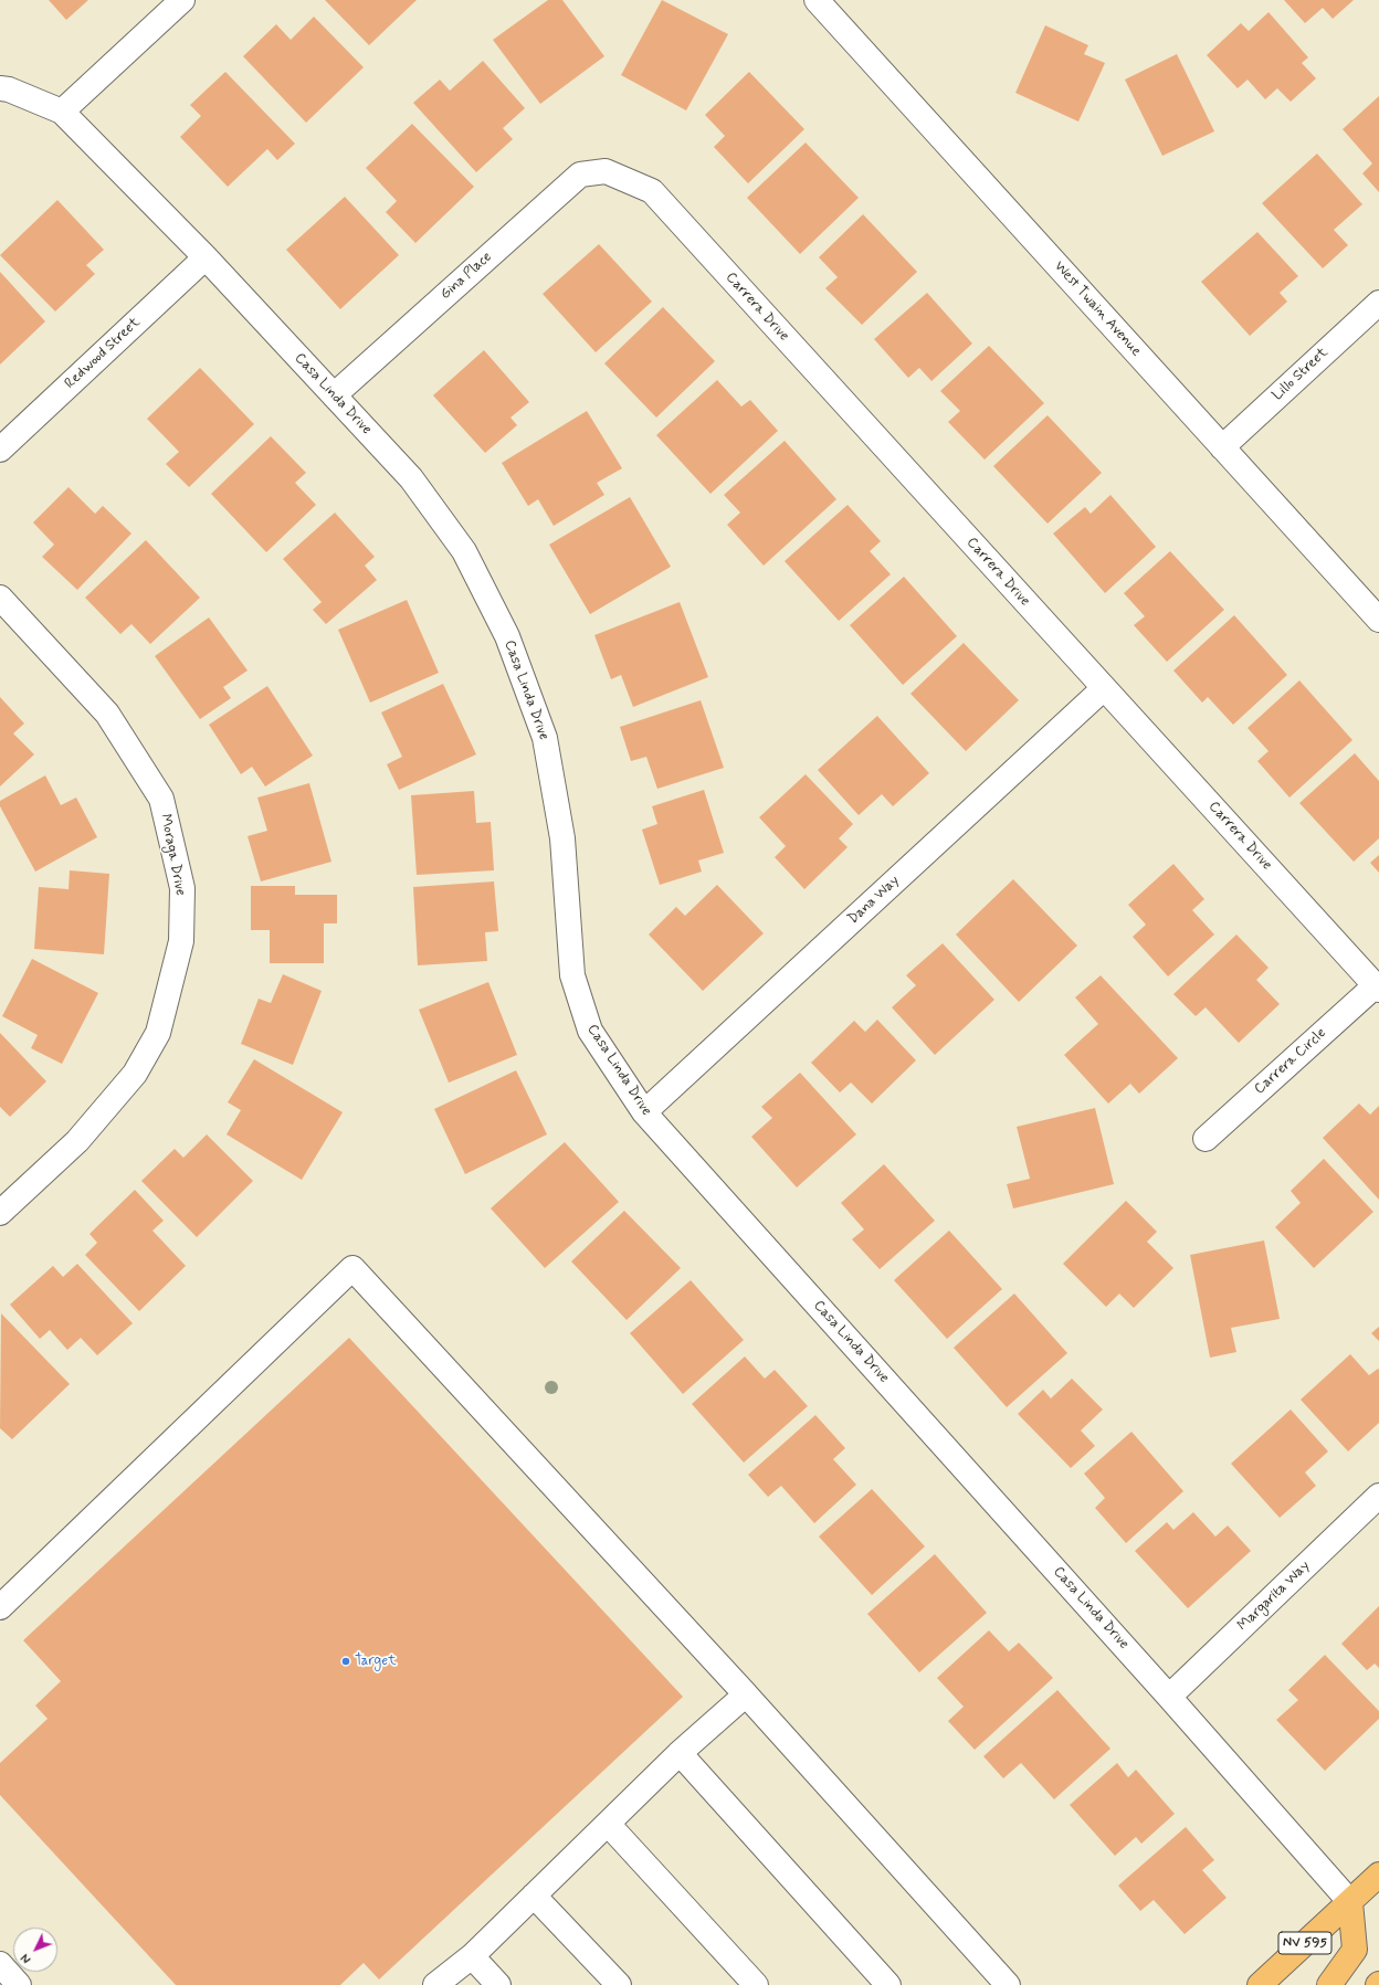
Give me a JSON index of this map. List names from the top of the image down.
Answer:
{
  "streets": {
    "main road": ["NV 595"],
    "street": [
      "Gina Place",
      "Carrera Drive",
      "West Twain Avenue",
      "Redwood Street",
      "Lillo Street",
      "Casa Linda Drive",
      "Moraga Drive",
      "Dana Way",
      "Carrera Circle",
      "Margarita Way"
    ]
  },
  "crossings": [
    ["Gina Place", "Carrera Drive"],
    ["Gina Place", "Casa Linda Drive"],
    ["Carrera Drive", "Dana Way"],
    ["Carrera Drive", "Carrera Circle"],
    ["West Twain Avenue", "Lillo Street"],
    ["Redwood Street", "Casa Linda Drive"],
    ["Casa Linda Drive", "Dana Way"],
    ["Casa Linda Drive", "Margarita Way"],
    ["Casa Linda Drive", "NV 595"]
  ],
  "places": ["Target"],
  "north": "bottom left"
}
